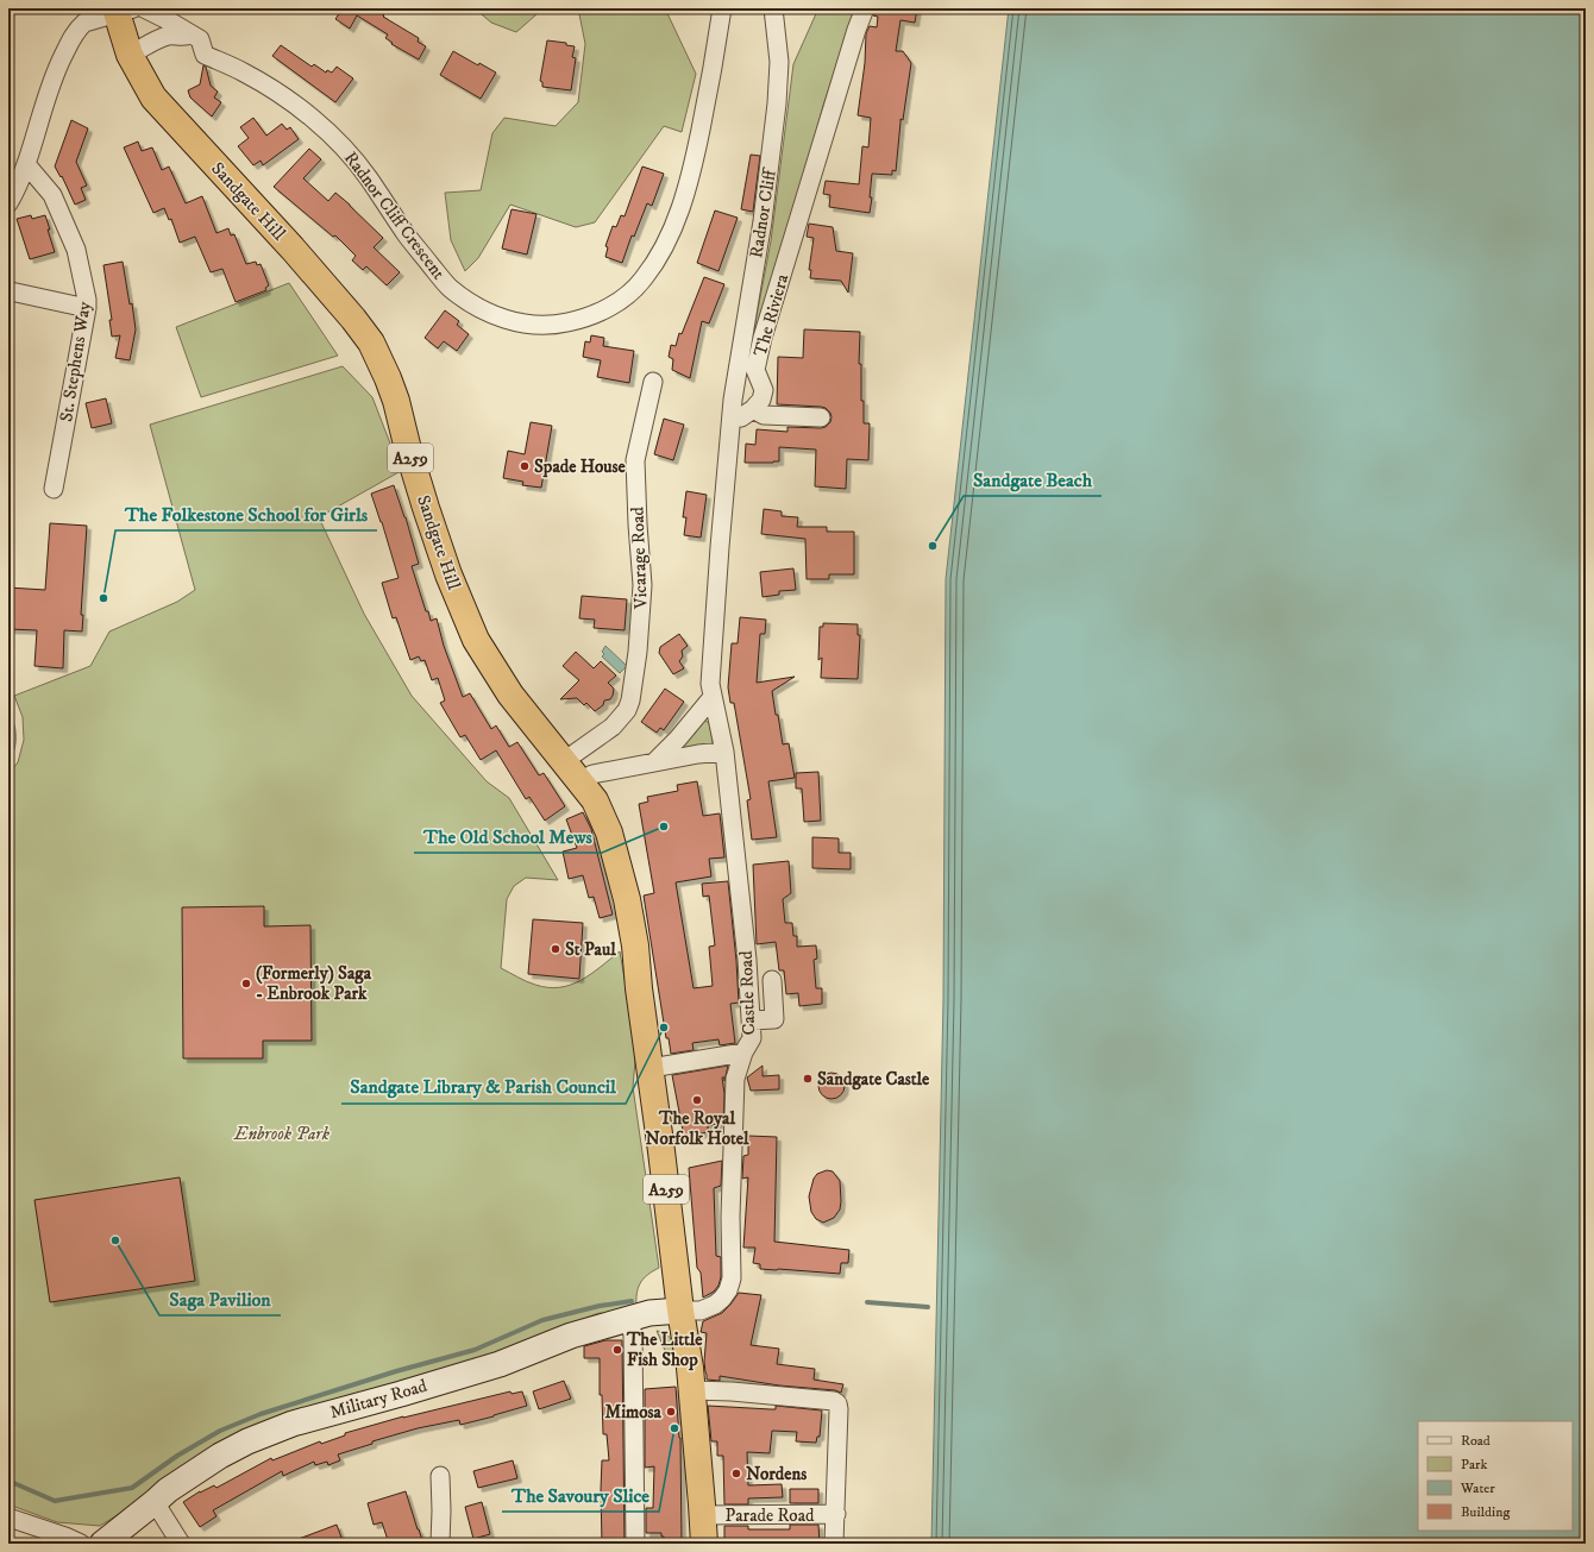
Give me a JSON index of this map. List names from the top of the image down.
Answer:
{
  "streets": {
    "highway": ["Sandgate Hill", "A259"],
    "main road": ["Military Road"],
    "street": [
      "Radnor Cliff",
      "Radnor Cliff Crescent",
      "The Riviera",
      "St. Stephens Way",
      "Vicarage Road",
      "Castle Road",
      "Parade Road"
    ]
  },
  "crossings": [
    ["Sandgate Hill", "A259"],
    ["Sandgate Hill", "Vicarage Road"],
    ["A259", "Castle Road"],
    ["A259", "Military Road"],
    ["A259", "Parade Road"],
    ["Castle Road", "Military Road"]
  ],
  "parks": ["Enbrook Park"],
  "places": [
    "Spade House",
    "Sandgate Beach",
    "The Folkestone School for Girls",
    "The Old School Mews",
    "St Paul",
    "(Formerly) Saga - Enbrook Park",
    "Sandgate Library & Parish Council",
    "Sandgate Castle",
    "The Royal Norfolk Hotel",
    "Saga Pavilion",
    "The Little Fish Shop",
    "Mimosa",
    "The Savoury Slice",
    "Nordens"
  ],
  "legend": [
    "Road",
    "Park",
    "Water",
    "Building"
  ]
}
